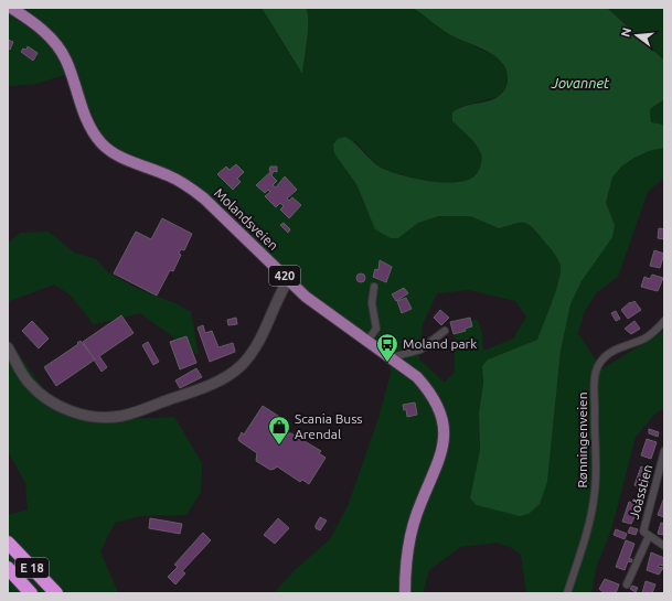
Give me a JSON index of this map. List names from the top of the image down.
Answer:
{
  "streets": {
    "highway": ["E 18"],
    "main road": ["Molandsveien", "420"],
    "street": ["Rønningenveien", "Joåsstien"]
  },
  "water": ["Jovannet"],
  "places": {
    "bus stop": ["Moland park"],
    "shop": ["Scania Buss Arendal"]
  },
  "north": "left"
}
